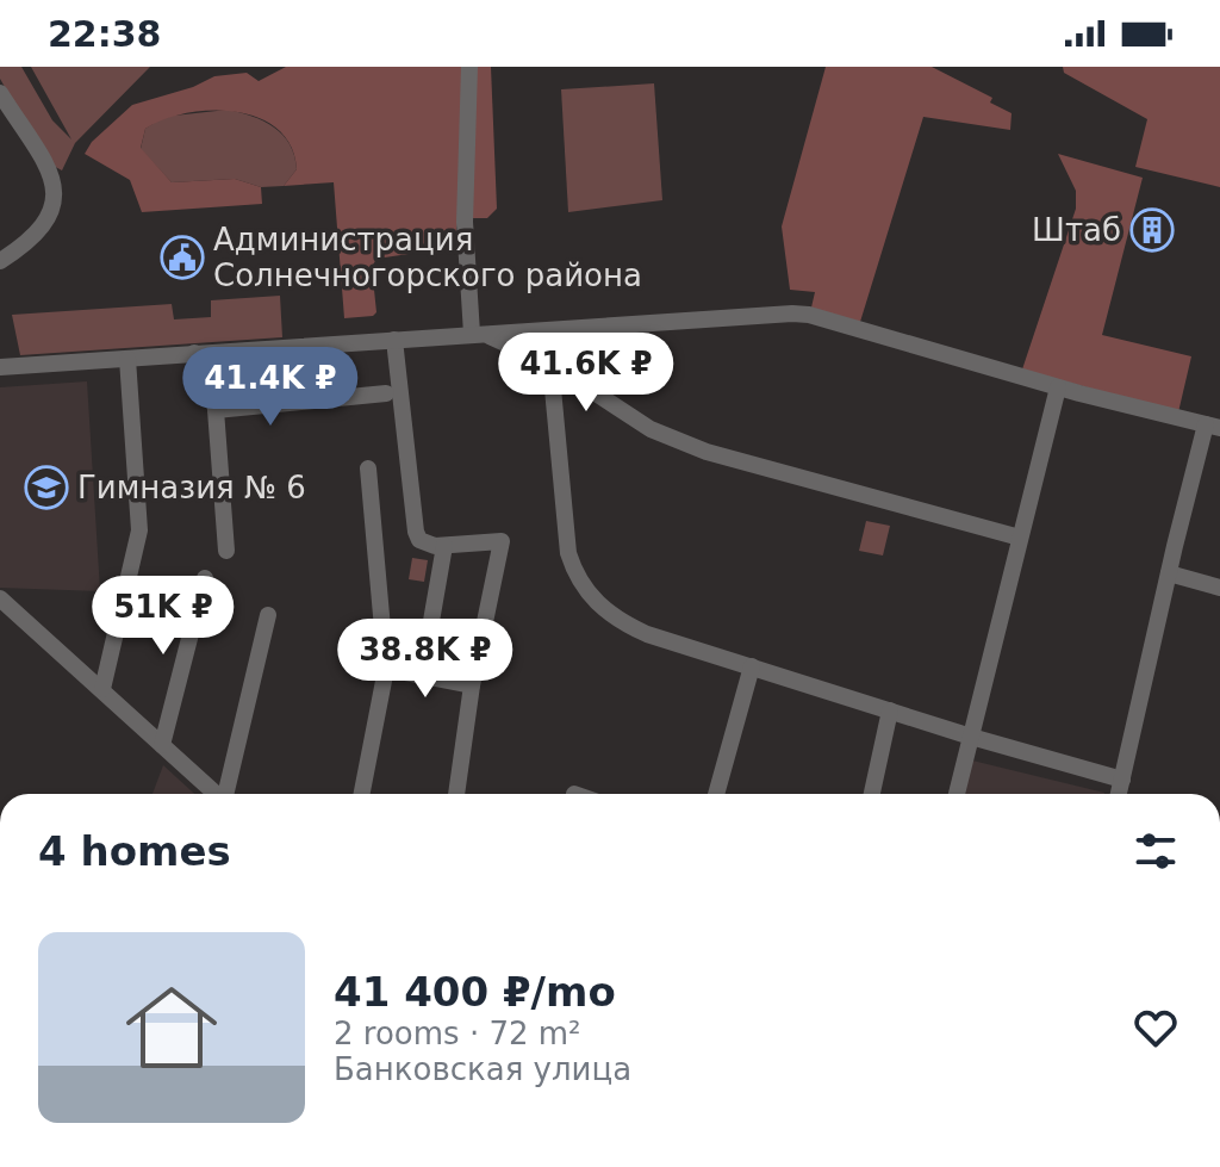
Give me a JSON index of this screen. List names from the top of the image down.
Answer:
{
  "places": {
    "building": ["Штаб"],
    "public building": ["Администрация Солнечногорского района"],
    "school or university": ["Гимназия № 6"]
  },
  "page": {
    "status": "22:38",
    "price": [
      "41.6K ₽",
      "41.4K ₽",
      "51K ₽",
      "38.8K ₽"
    ],
    "heading": "4 homes",
    "list": [
      {
        "name": "41 400 ₽/mo",
        "note": "2 rooms · 72 m² · Банковская улица"
      }
    ]
  }
}
